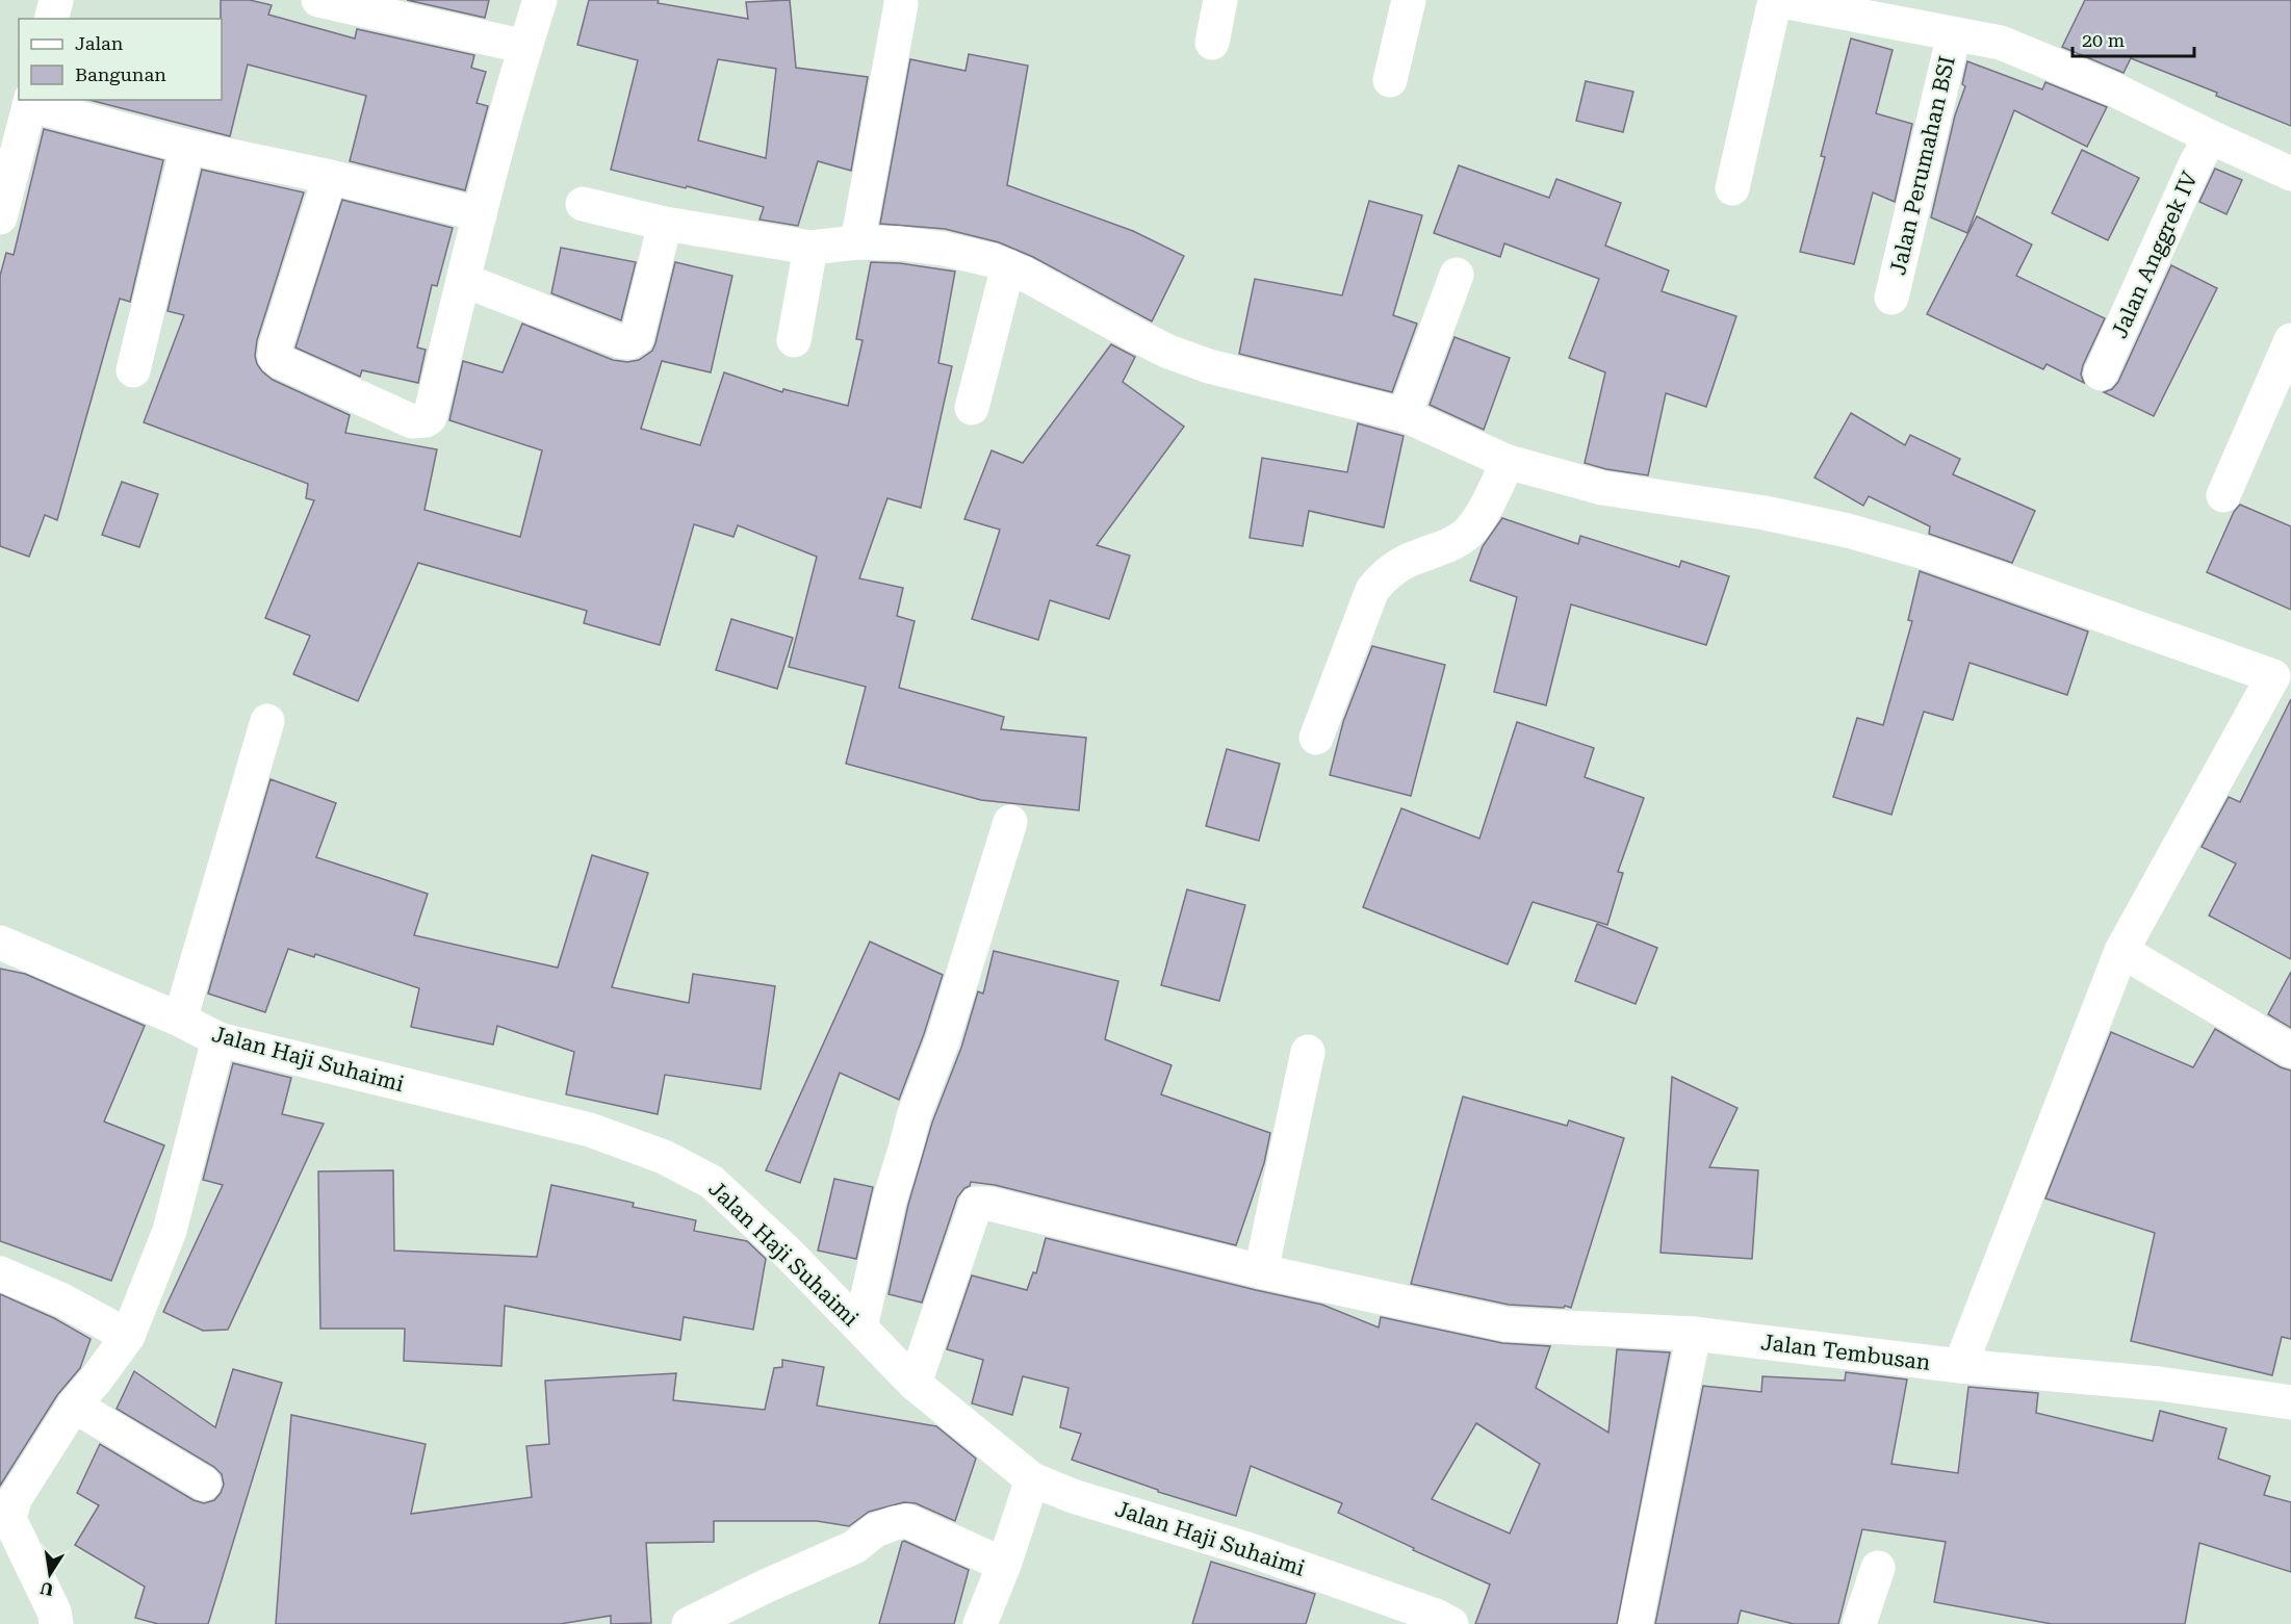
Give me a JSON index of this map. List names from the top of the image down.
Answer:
{
  "streets": {
    "street": [
      "Jalan Perumahan BSI",
      "Jalan Anggrek IV",
      "Jalan Haji Suhaimi",
      "Jalan Tembusan"
    ]
  },
  "crossings": [
    ["Jalan Perumahan BSI", "Jalan Anggrek IV"],
    ["Jalan Haji Suhaimi", "Jalan Tembusan"]
  ],
  "legend": ["Jalan", "Bangunan"],
  "scale_bar": "20 m",
  "north": "bottom"
}
